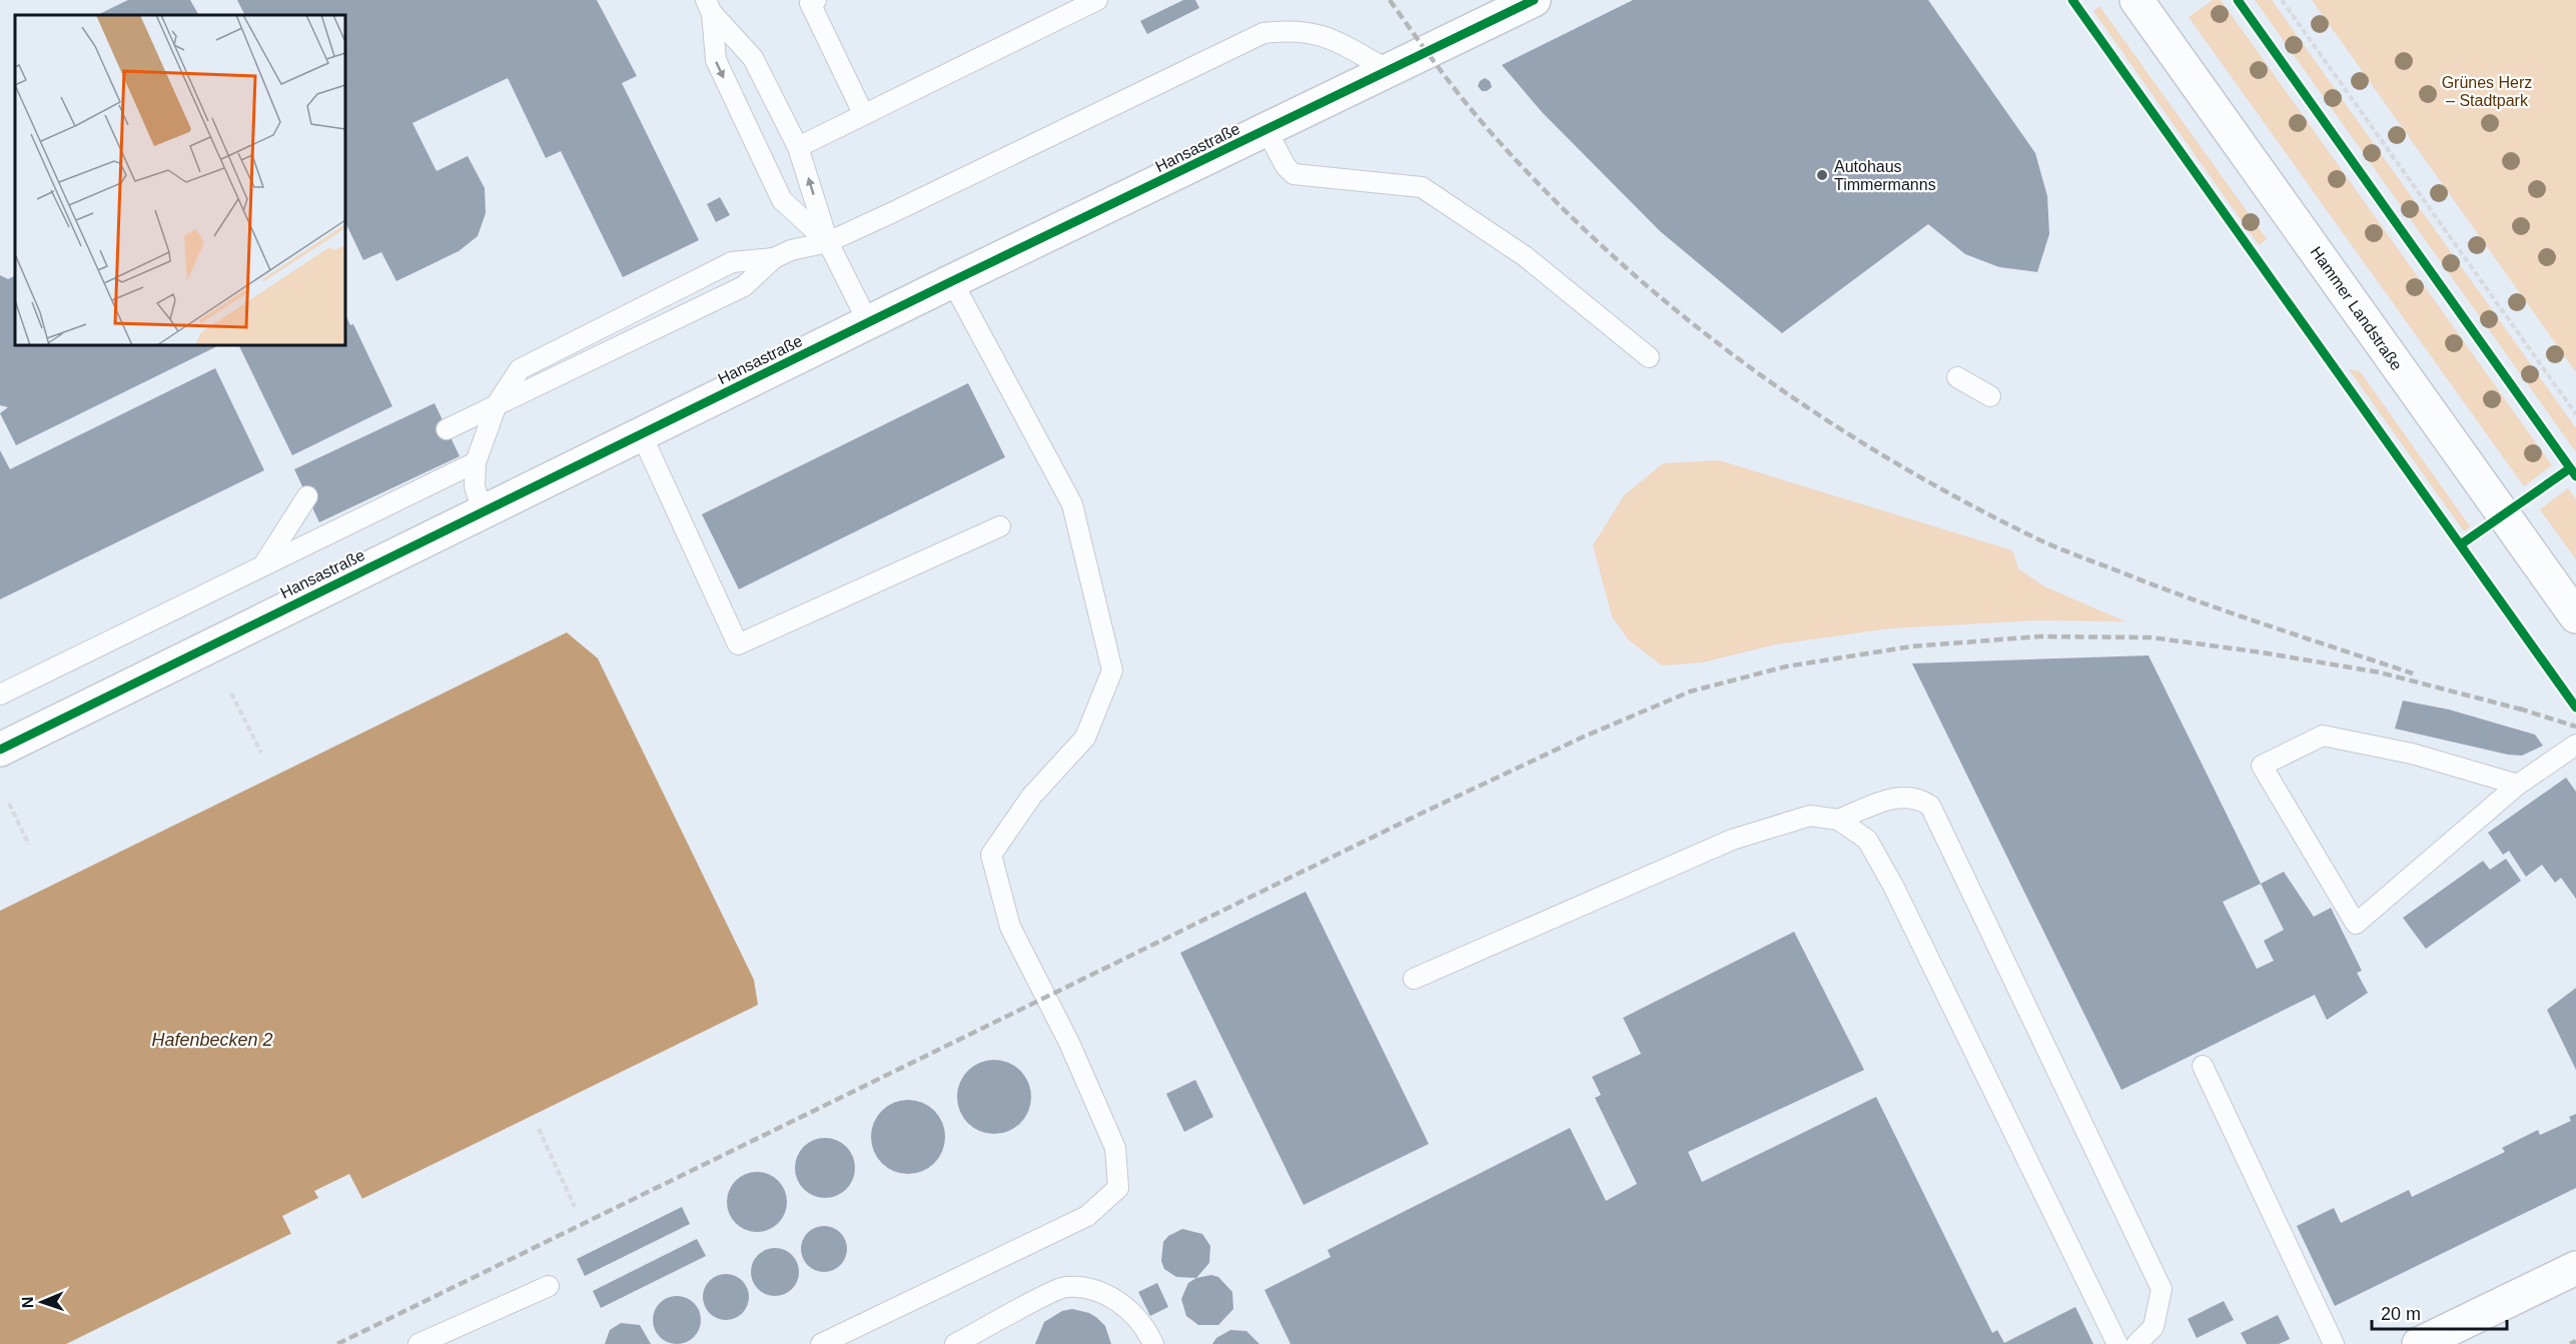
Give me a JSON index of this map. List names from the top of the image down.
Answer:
{
  "streets": {
    "street": ["Hansastraße", "Hammer Landstraße"]
  },
  "water": ["Hafenbecken 2"],
  "parks": ["Grünes Herz – Stadtpark"],
  "places": ["Autohaus Timmermanns"],
  "scale_bar": "20 m",
  "north": "left"
}
